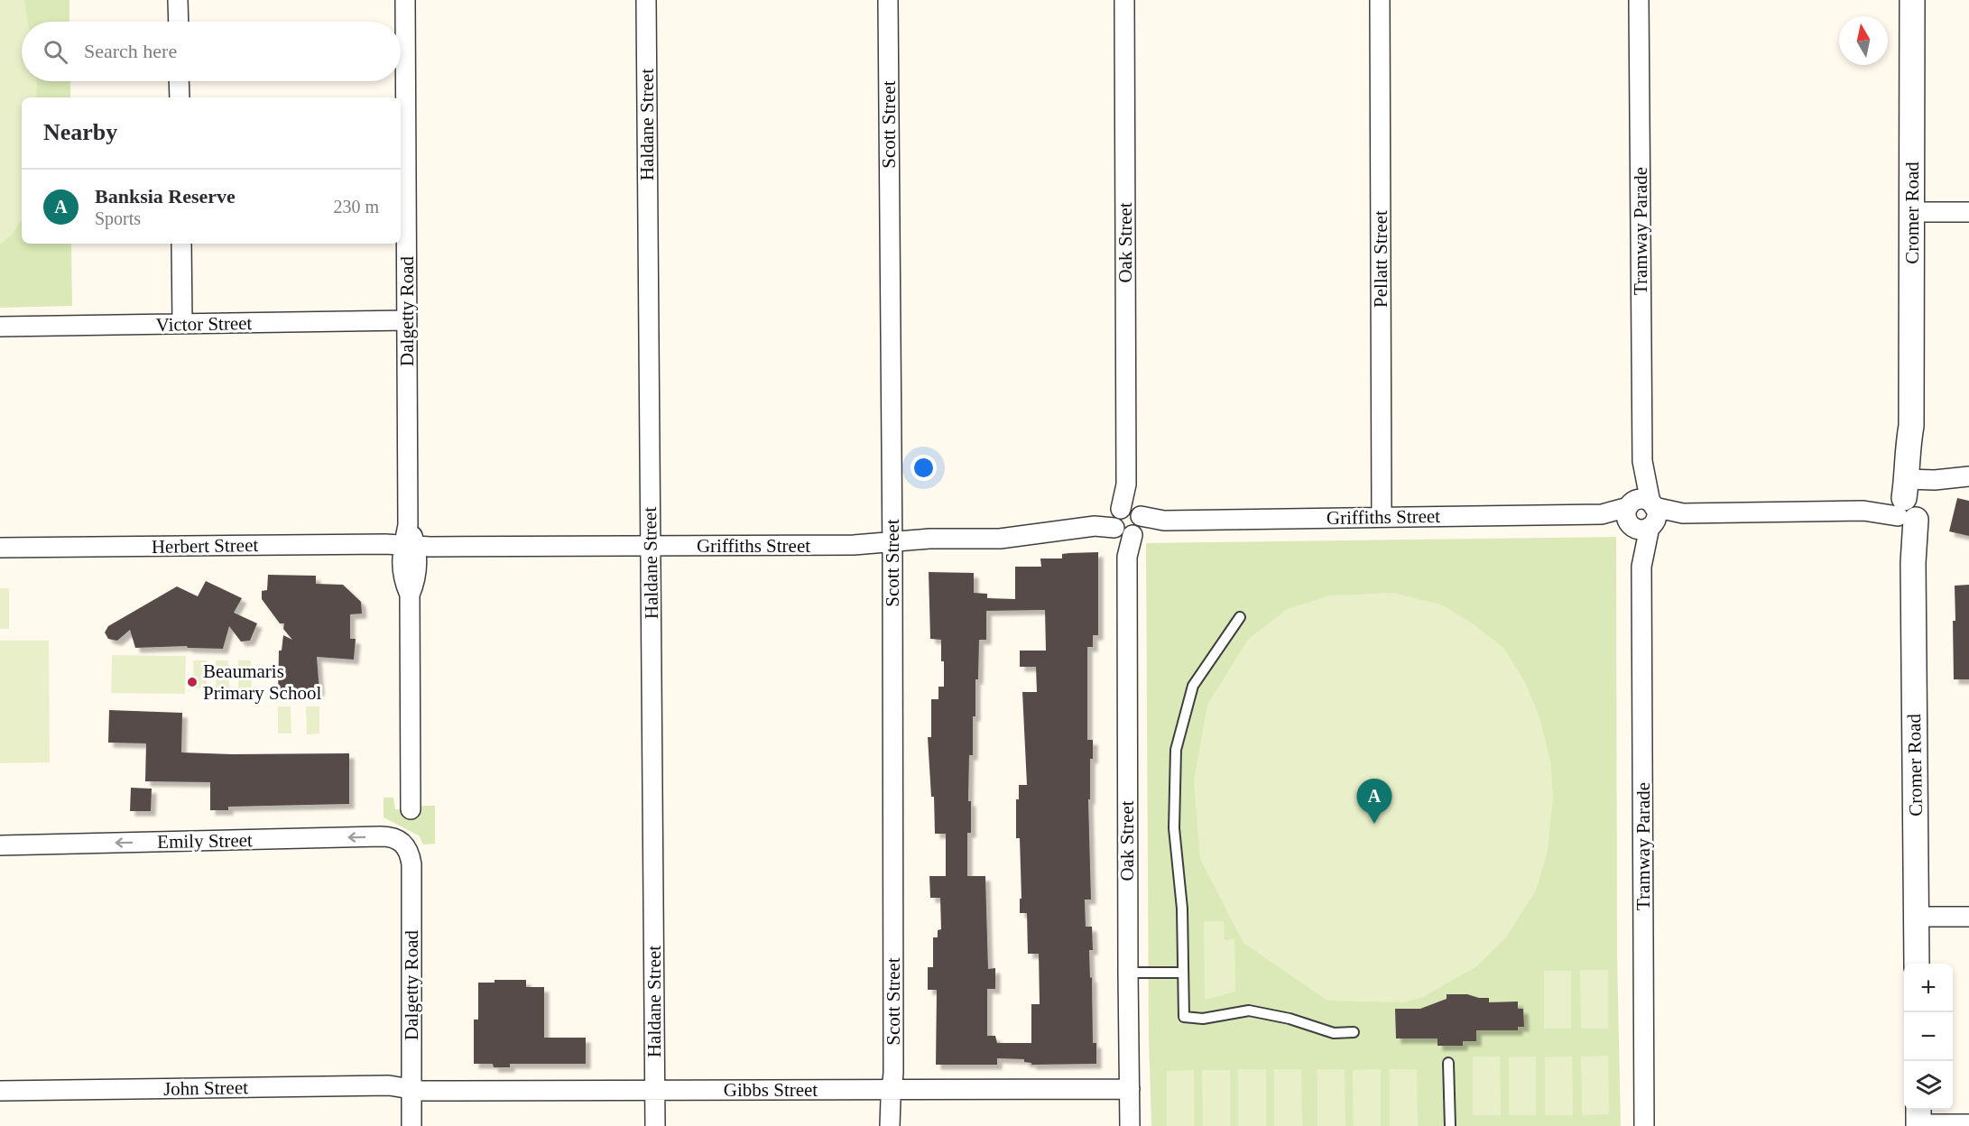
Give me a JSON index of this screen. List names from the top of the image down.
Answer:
{
  "streets": {
    "street": [
      "Haldane Street",
      "Scott Street",
      "Cromer Road",
      "Tramway Parade",
      "Oak Street",
      "Pellatt Street",
      "Dalgetty Road",
      "Victor Street",
      "Griffiths Street",
      "Herbert Street",
      "Emily Street",
      "John Street",
      "Gibbs Street"
    ]
  },
  "crossings": [
    ["Haldane Street", "Griffiths Street"],
    ["Haldane Street", "Gibbs Street"],
    ["Scott Street", "Griffiths Street"],
    ["Scott Street", "Gibbs Street"],
    ["Cromer Road", "Griffiths Street"],
    ["Tramway Parade", "Griffiths Street"],
    ["Oak Street", "Griffiths Street"],
    ["Oak Street", "Gibbs Street"],
    ["Pellatt Street", "Griffiths Street"],
    ["Dalgetty Road", "Victor Street"],
    ["Dalgetty Road", "Griffiths Street"],
    ["Dalgetty Road", "Herbert Street"],
    ["Dalgetty Road", "Emily Street"],
    ["Dalgetty Road", "John Street"],
    ["Dalgetty Road", "Gibbs Street"],
    ["Griffiths Street", "Herbert Street"],
    ["John Street", "Gibbs Street"]
  ],
  "one_way": ["Emily Street"],
  "places": ["Beaumaris Primary School"],
  "north": "top",
  "page": {
    "search": "Search here",
    "heading": "Nearby",
    "list": [
      {
        "mark": "A",
        "name": "Banksia Reserve",
        "note": "Sports",
        "value": "230 m"
      }
    ],
    "pins": "A",
    "map_buttons": ["+", "−"]
  }
}
